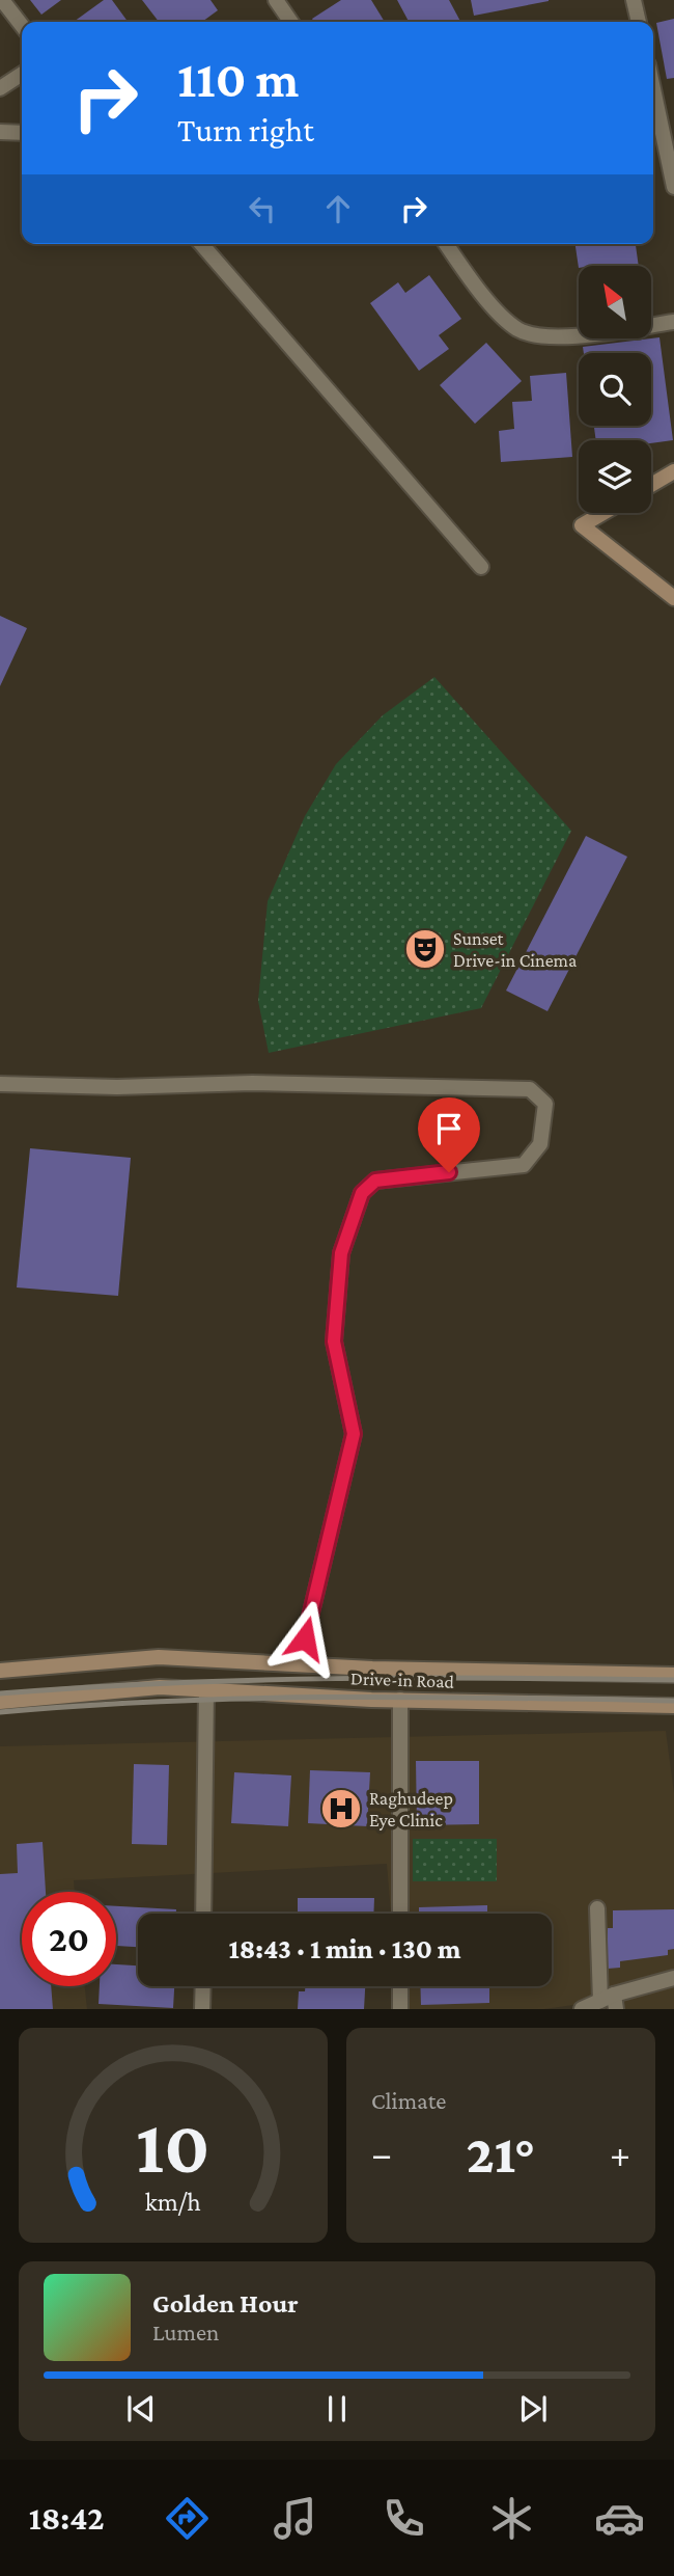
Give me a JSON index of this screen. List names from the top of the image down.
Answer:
{
  "streets": {
    "main road": ["Drive-in Road"]
  },
  "places": {
    "theatre": ["Sunset Drive-in Cinema"],
    "hospital": ["Raghudeep Eye Clinic"]
  },
  "north": "top left",
  "page": {
    "turn": ["110 m", "Turn right"],
    "limit": "20",
    "trip": "18:43 · 1 min · 130 m",
    "tile": "Climate",
    "heat": ["−", "21°", "+"],
    "song": ["Golden Hour", "Lumen"],
    "tabs": "18:42",
    "gauge": ["10", "km/h"]
  }
}
